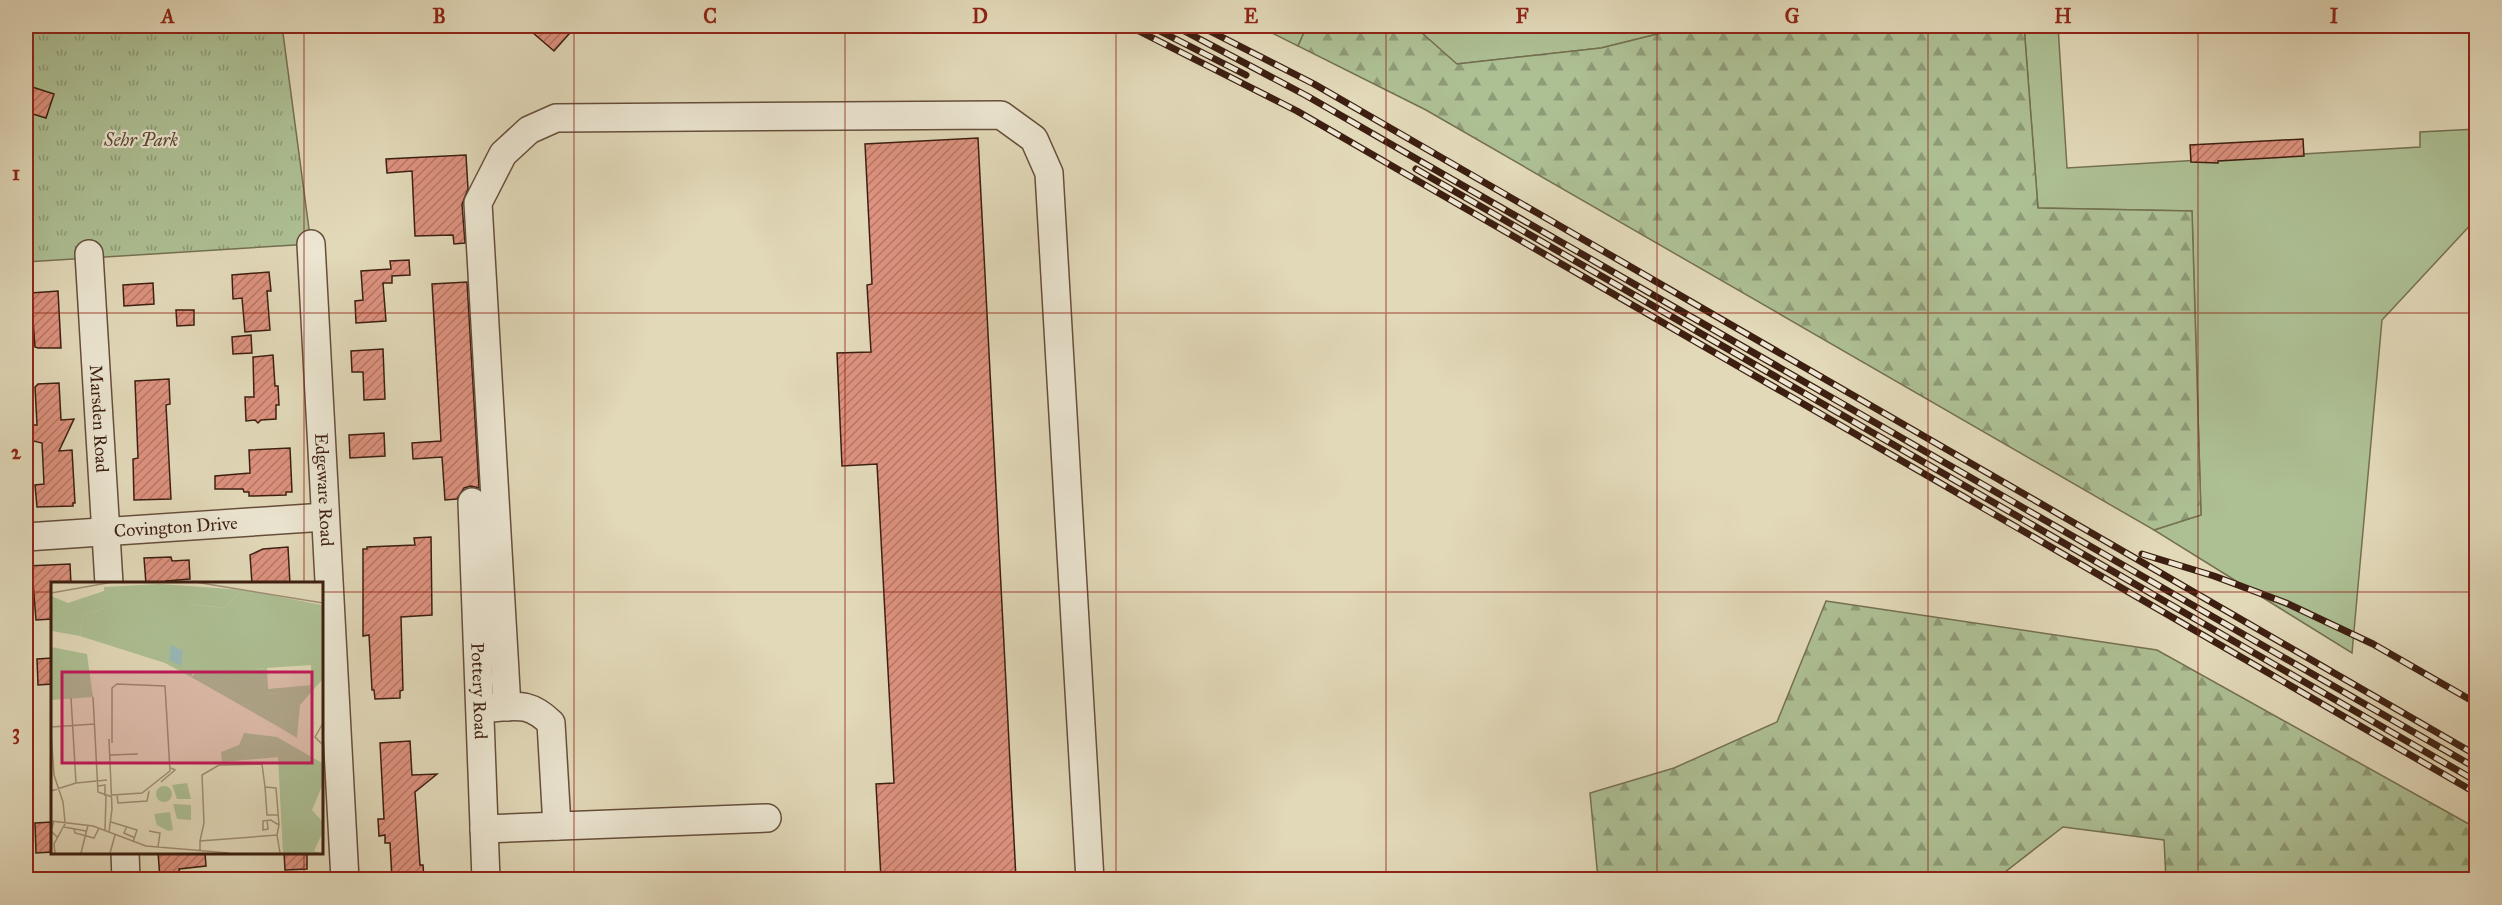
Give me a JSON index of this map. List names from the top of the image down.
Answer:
{
  "streets": {
    "street": [
      "Marsden Road",
      "Edgeware Road",
      "Covington Drive",
      "Pottery Road"
    ]
  },
  "crossings": [
    ["Marsden Road", "Covington Drive"],
    ["Edgeware Road", "Covington Drive"]
  ],
  "parks": ["Sehr Park"],
  "grid": {
    "columns": [
      "A",
      "B",
      "C",
      "D",
      "E",
      "F",
      "G",
      "H",
      "I"
    ],
    "rows": ["1", "2", "3"]
  }
}
